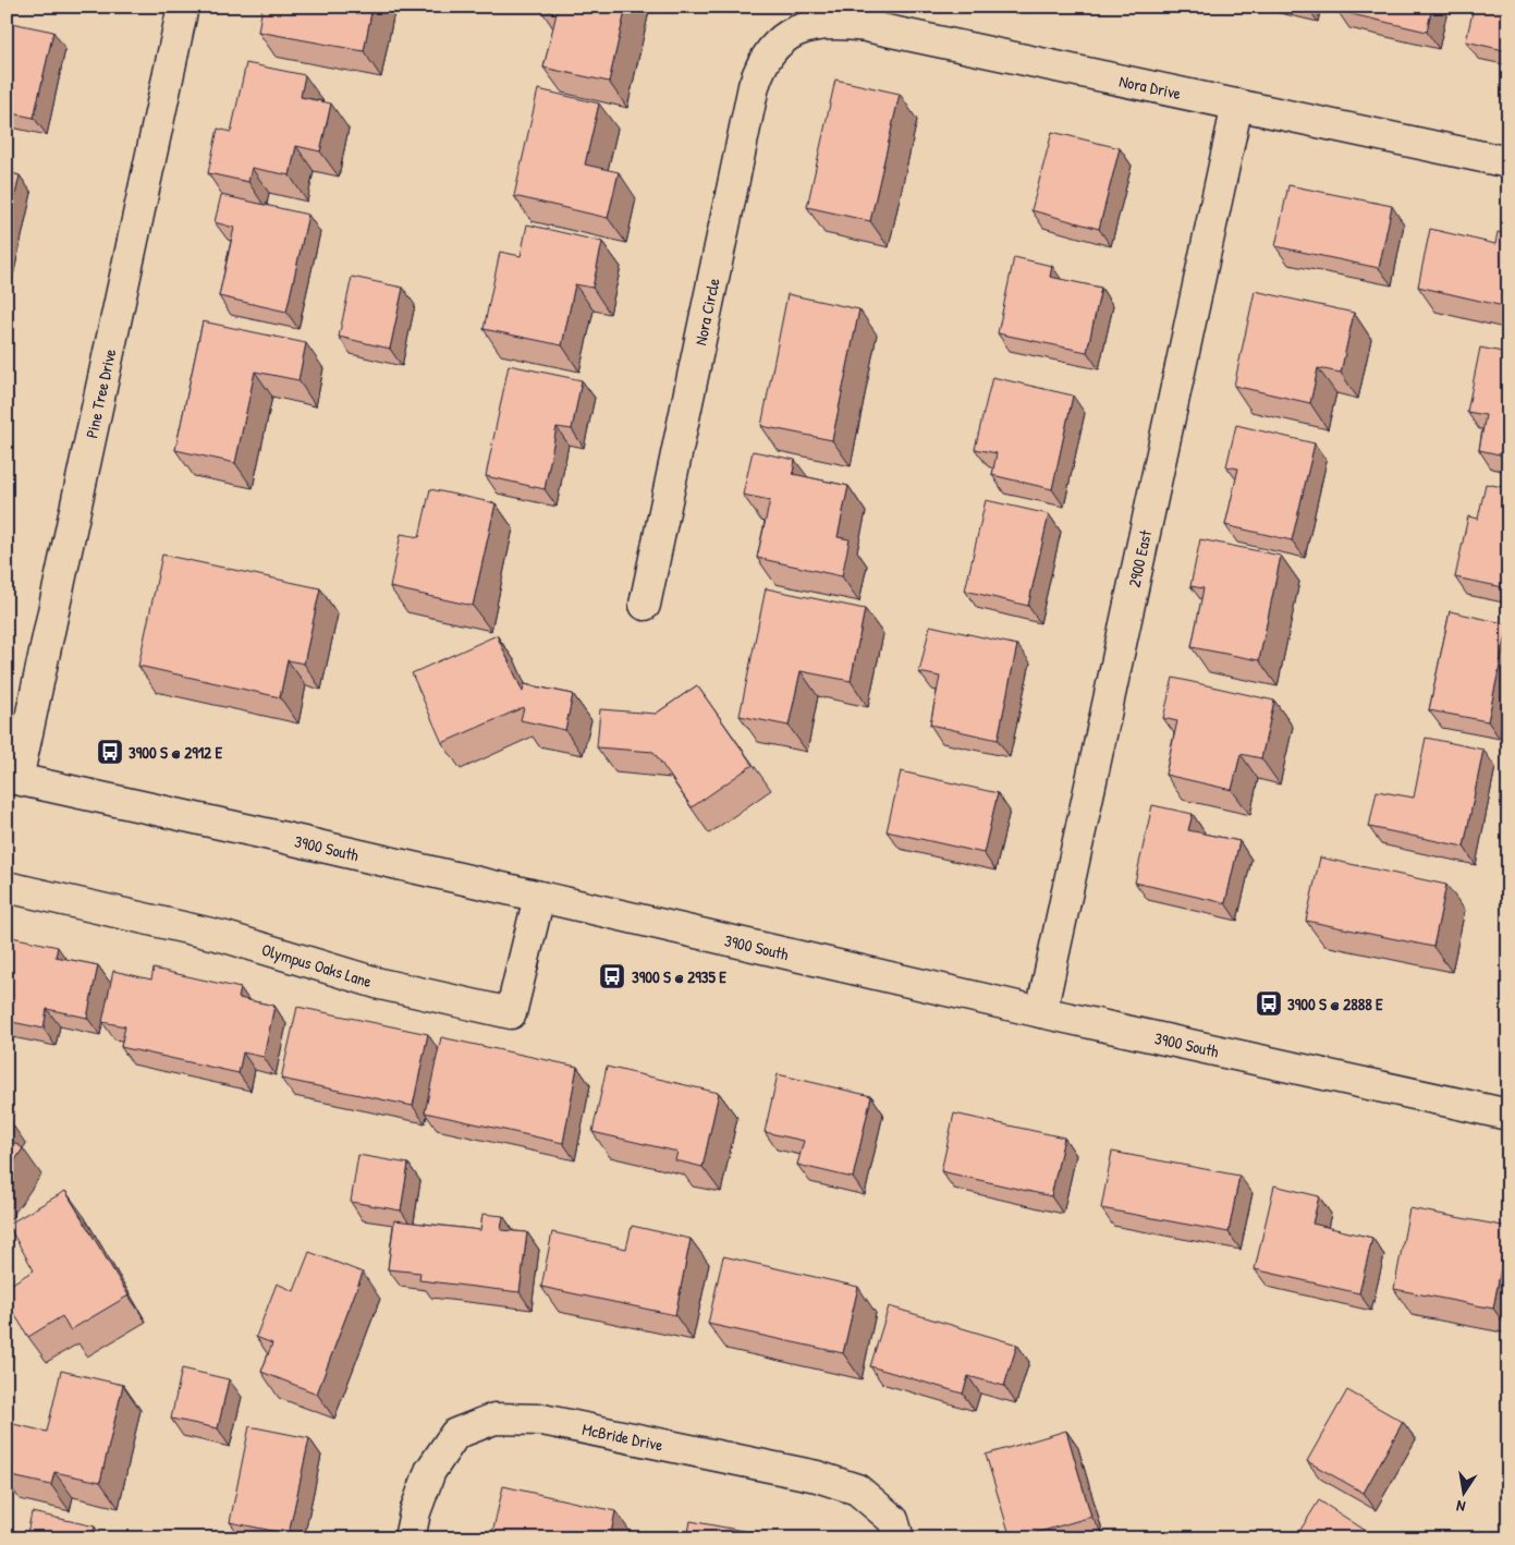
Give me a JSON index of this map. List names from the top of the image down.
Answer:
{
  "streets": {
    "street": [
      "Nora Drive",
      "Nora Circle",
      "Pine Tree Drive",
      "2900 East",
      "3900 South",
      "Olympus Oaks Lane",
      "McBride Drive"
    ]
  },
  "crossings": [
    ["Nora Drive", "Nora Circle"],
    ["Nora Drive", "2900 East"],
    ["Pine Tree Drive", "3900 South"],
    ["2900 East", "3900 South"],
    ["3900 South", "Olympus Oaks Lane"]
  ],
  "places": {
    "bus stop": ["3900 S @ 2912 E", "3900 S @ 2935 E", "3900 S @ 2888 E"]
  },
  "north": "bottom"
}
